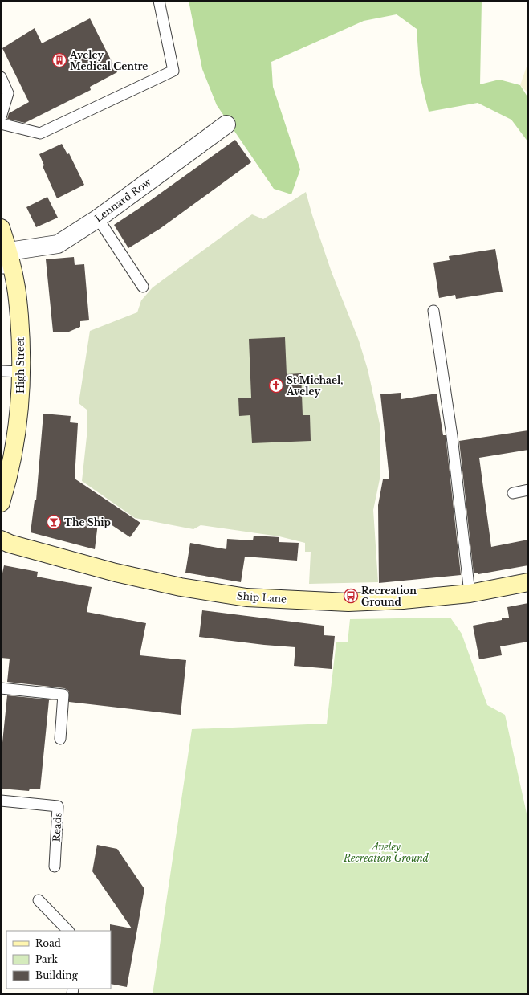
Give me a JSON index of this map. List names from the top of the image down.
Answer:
{
  "streets": {
    "street": ["Lennard Row", "High Street", "Ship Lane"],
    "lane": ["Reads"]
  },
  "crossings": [
    ["Lennard Row", "High Street"]
  ],
  "parks": ["Aveley Recreation Ground"],
  "places": {
    "building": ["Aveley Medical Centre"],
    "church": ["St Michael, Aveley"],
    "bar": ["The Ship"],
    "bus stop": ["Recreation Ground"]
  },
  "legend": ["Road", "Park", "Building"]
}
